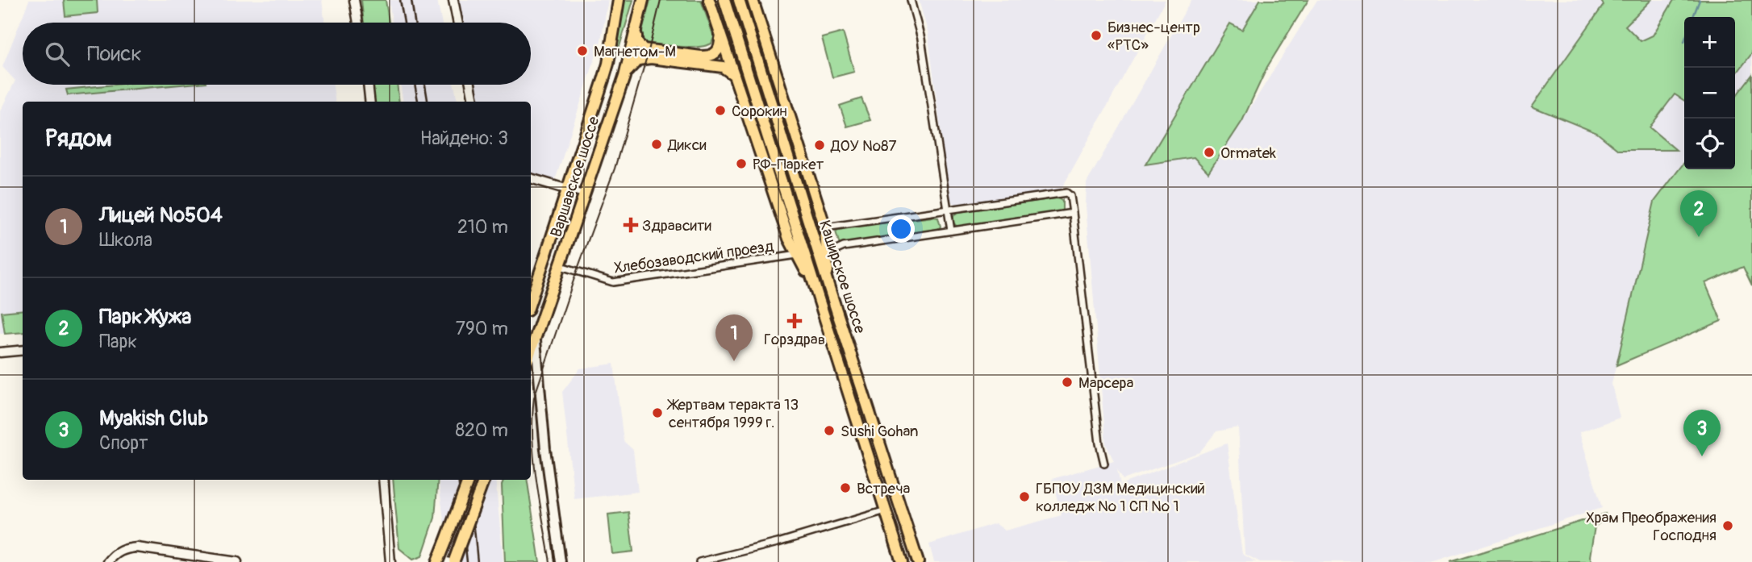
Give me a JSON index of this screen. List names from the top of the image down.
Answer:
{
  "streets": {
    "main road": ["Варшавское шоссе", "Каширское шоссе"],
    "street": ["Хлебозаводский проезд"]
  },
  "crossings": [
    ["Варшавское шоссе", "Хлебозаводский проезд"]
  ],
  "places": {
    "other": [
      "Бизнес-центр «РТС»",
      "Магнетом-М",
      "Сорокин",
      "Дикси",
      "ДОУ №87",
      "Ormatek",
      "РФ-Паркет",
      "Марсера",
      "Жертвам теракта 13 сентября 1999 г.",
      "Sushi Gohan",
      "Встреча",
      "ГБПОУ ДЗМ Медицинский колледж № 1 СП № 1",
      "Храм Преображения Господня"
    ],
    "health": ["Здравсити", "Горздрав"]
  },
  "page": {
    "map_buttons": ["+", "−"],
    "search": "Поиск",
    "heading": ["Рядом", "Найдено: 3"],
    "list": [
      {
        "mark": "1",
        "name": "Лицей №504",
        "note": "Школа",
        "value": "210 m"
      },
      {
        "mark": "2",
        "name": "Парк Жужа",
        "note": "Парк",
        "value": "790 m"
      },
      {
        "mark": "3",
        "name": "Myakish Club",
        "note": "Спорт",
        "value": "820 m"
      }
    ],
    "pins": ["2", "1", "3"]
  }
}
